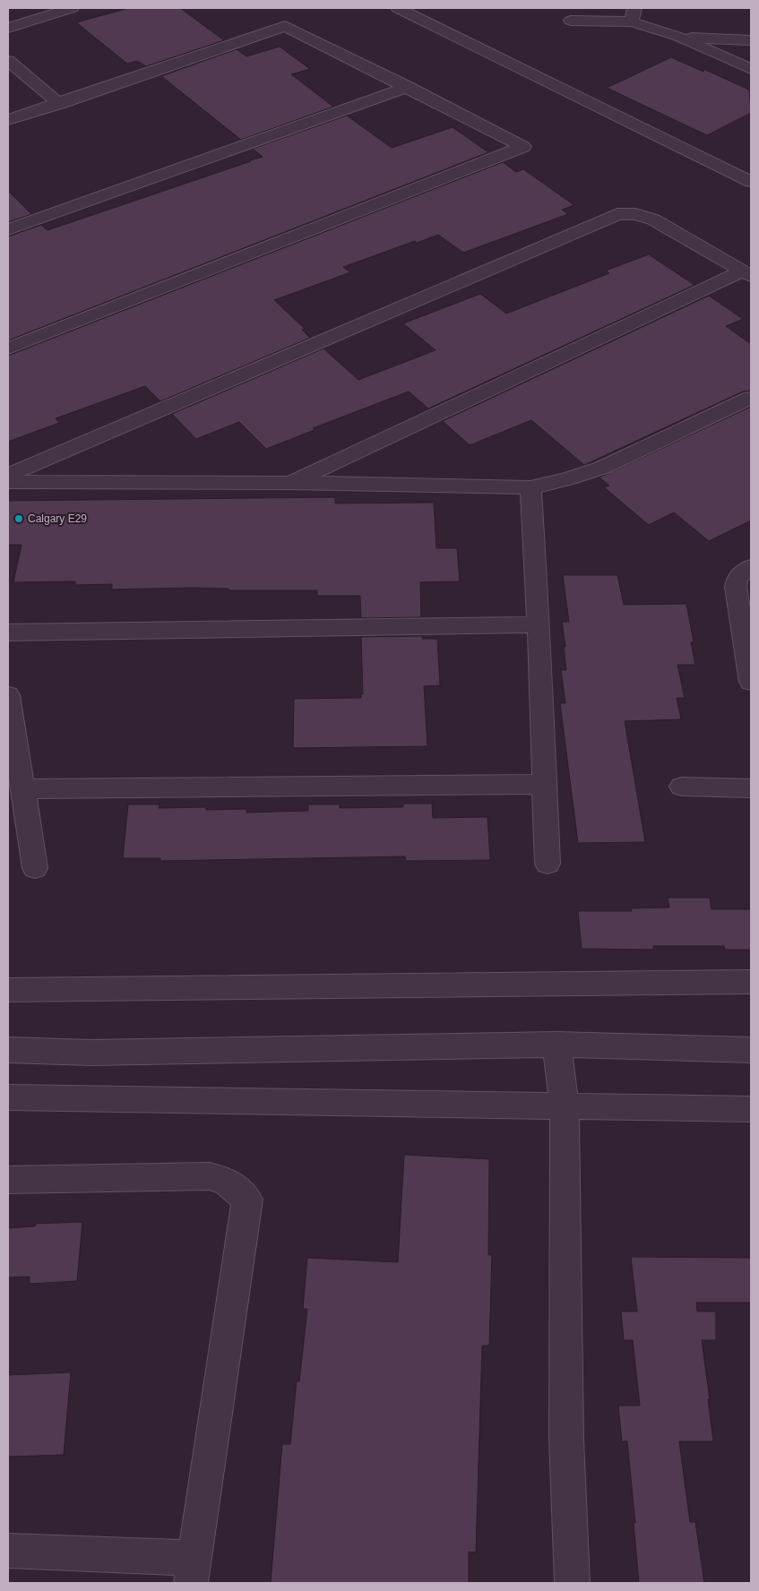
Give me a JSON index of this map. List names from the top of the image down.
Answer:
{
  "places": ["Calgary E29"]
}
